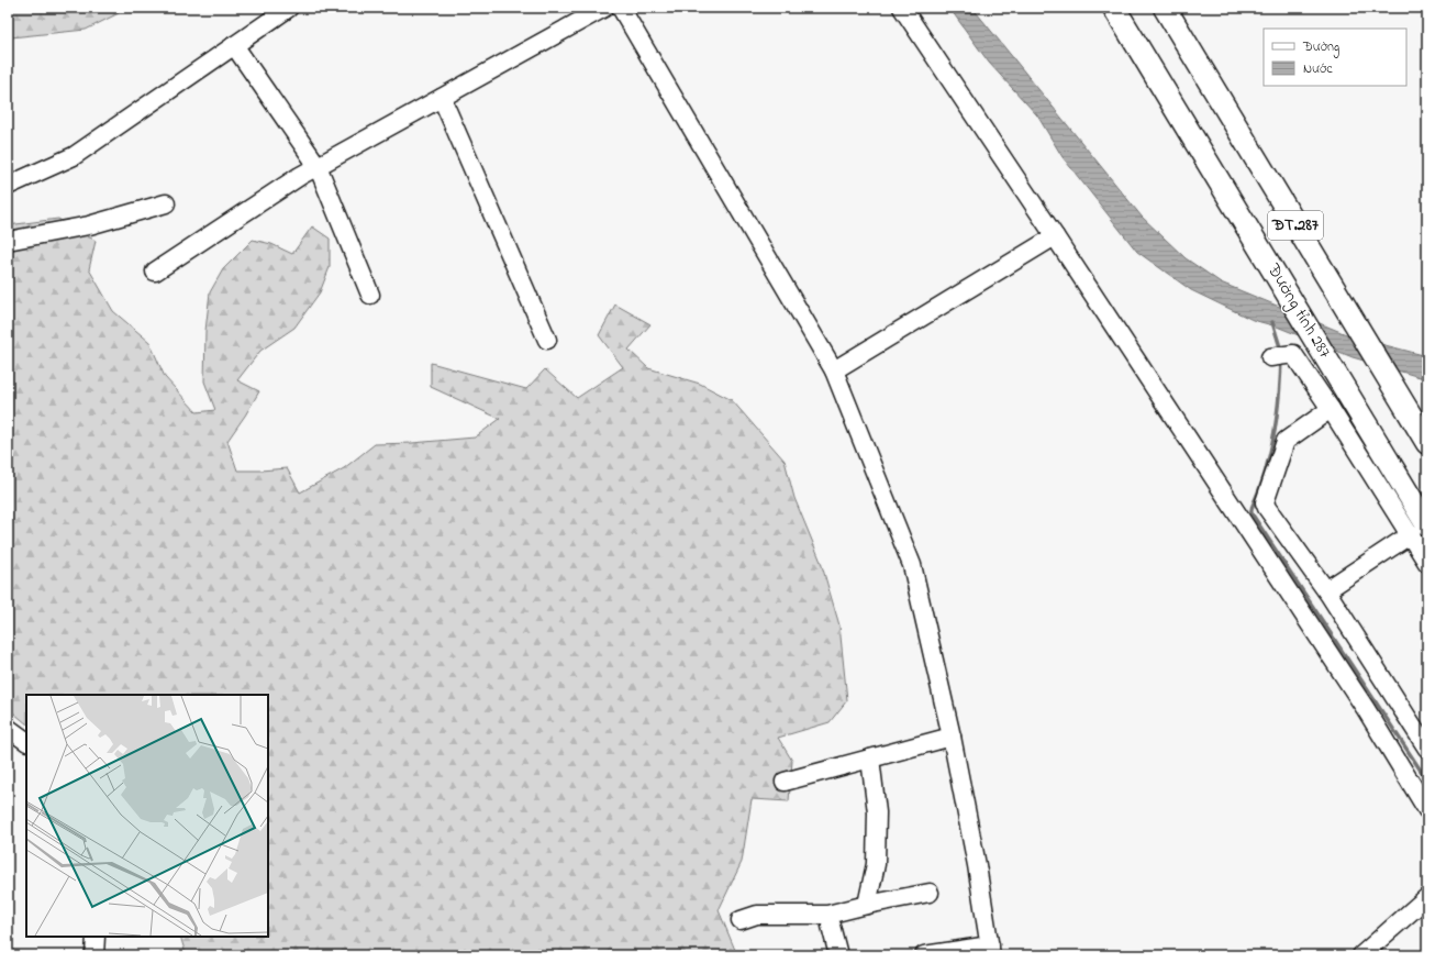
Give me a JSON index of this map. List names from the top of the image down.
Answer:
{
  "streets": {
    "main road": ["ĐT.287", "Đường tỉnh 287"]
  },
  "legend": ["Đường", "Nước"]
}
